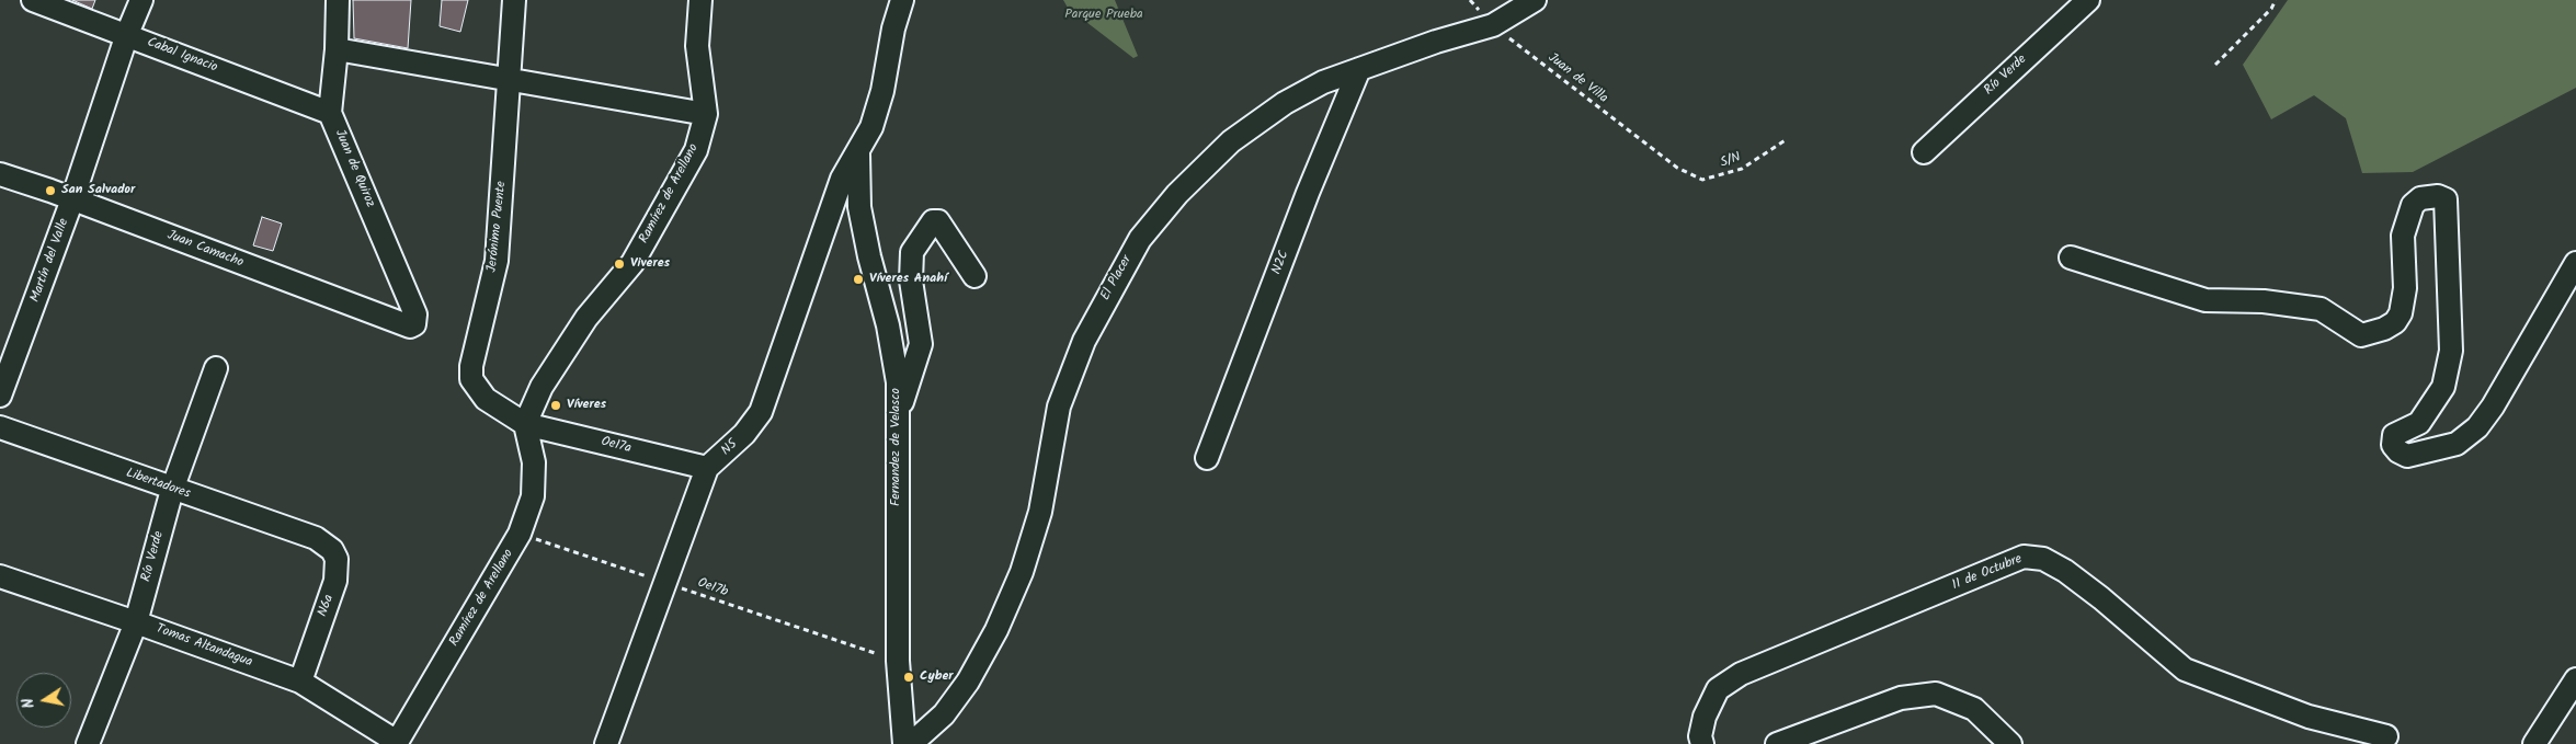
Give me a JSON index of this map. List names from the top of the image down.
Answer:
{
  "streets": {
    "street": [
      "Cabal Ignacio",
      "Río Verde",
      "Juan de Quiroz",
      "Ramírez de Arellano",
      "Jerónimo Puente",
      "Juan Camacho",
      "Martín del Valle",
      "N2C",
      "El Placer",
      "Oe17a",
      "Fernandez de Velasco",
      "N5",
      "Libertadores",
      "11 de Octubre",
      "N6a",
      "Tomas Altandagua"
    ],
    "path": ["Juan de Villa", "S/N", "Oe17b"]
  },
  "crossings": [
    ["Cabal Ignacio", "Juan de Quiroz"],
    ["Cabal Ignacio", "Martín del Valle"],
    ["Río Verde", "Libertadores"],
    ["Río Verde", "Tomas Altandagua"],
    ["Juan de Villa", "S/N"],
    ["Juan de Villa", "El Placer"],
    ["Juan de Quiroz", "Juan Camacho"],
    ["Ramírez de Arellano", "Jerónimo Puente"],
    ["Ramírez de Arellano", "Oe17a"],
    ["Ramírez de Arellano", "Oe17b"],
    ["Ramírez de Arellano", "Tomas Altandagua"],
    ["Jerónimo Puente", "Oe17a"],
    ["Juan Camacho", "Martín del Valle"],
    ["N2C", "El Placer"],
    ["Oe17a", "N5"],
    ["Fernandez de Velasco", "N5"],
    ["Fernandez de Velasco", "Oe17b"],
    ["N5", "Oe17b"],
    ["Libertadores", "N6a"],
    ["N6a", "Tomas Altandagua"]
  ],
  "parks": ["Parque Prueba"],
  "places": [
    "San Salvador",
    "Viveres",
    "Víveres Anahí",
    "Víveres",
    "Cyber"
  ],
  "north": "left"
}
